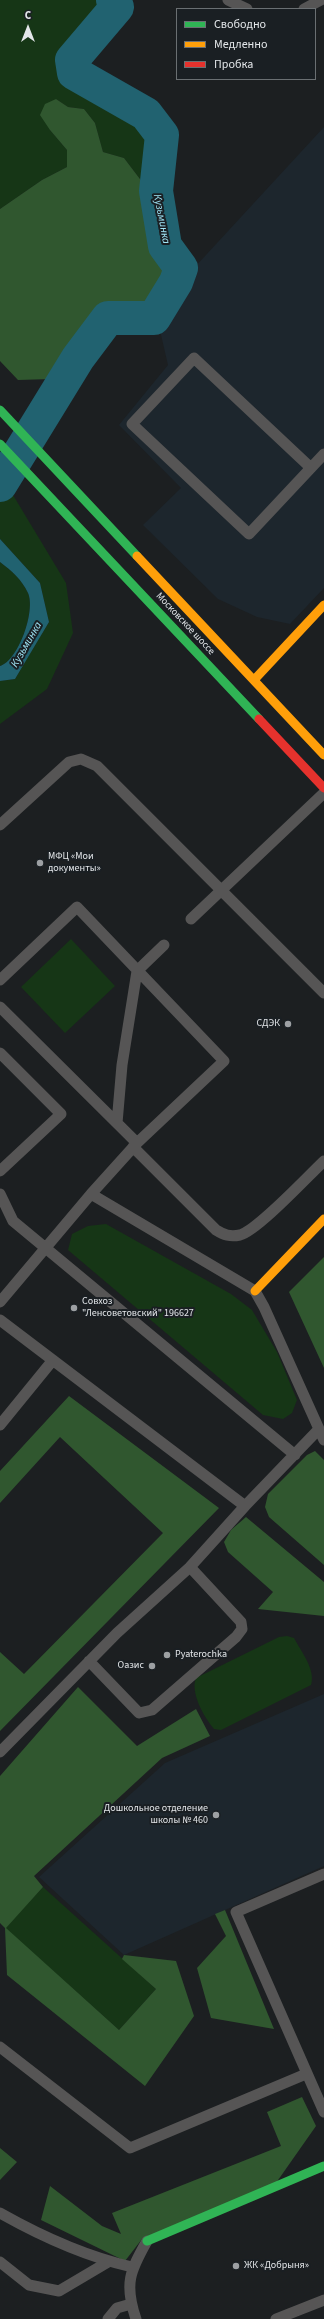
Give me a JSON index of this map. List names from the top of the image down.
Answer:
{
  "streets": {
    "main road": ["Московское шоссе"]
  },
  "water": ["Кузьминка"],
  "places": [
    "МФЦ «Мои документы»",
    "СДЭК",
    "Совхоз \"Ленсоветовский\" 196627",
    "Pyaterochka",
    "Оазис",
    "Дошкольное отделение школы № 460",
    "ЖК «Добрыня»"
  ],
  "legend": ["Свободно", "Медленно", "Пробка"],
  "north": "top"
}
